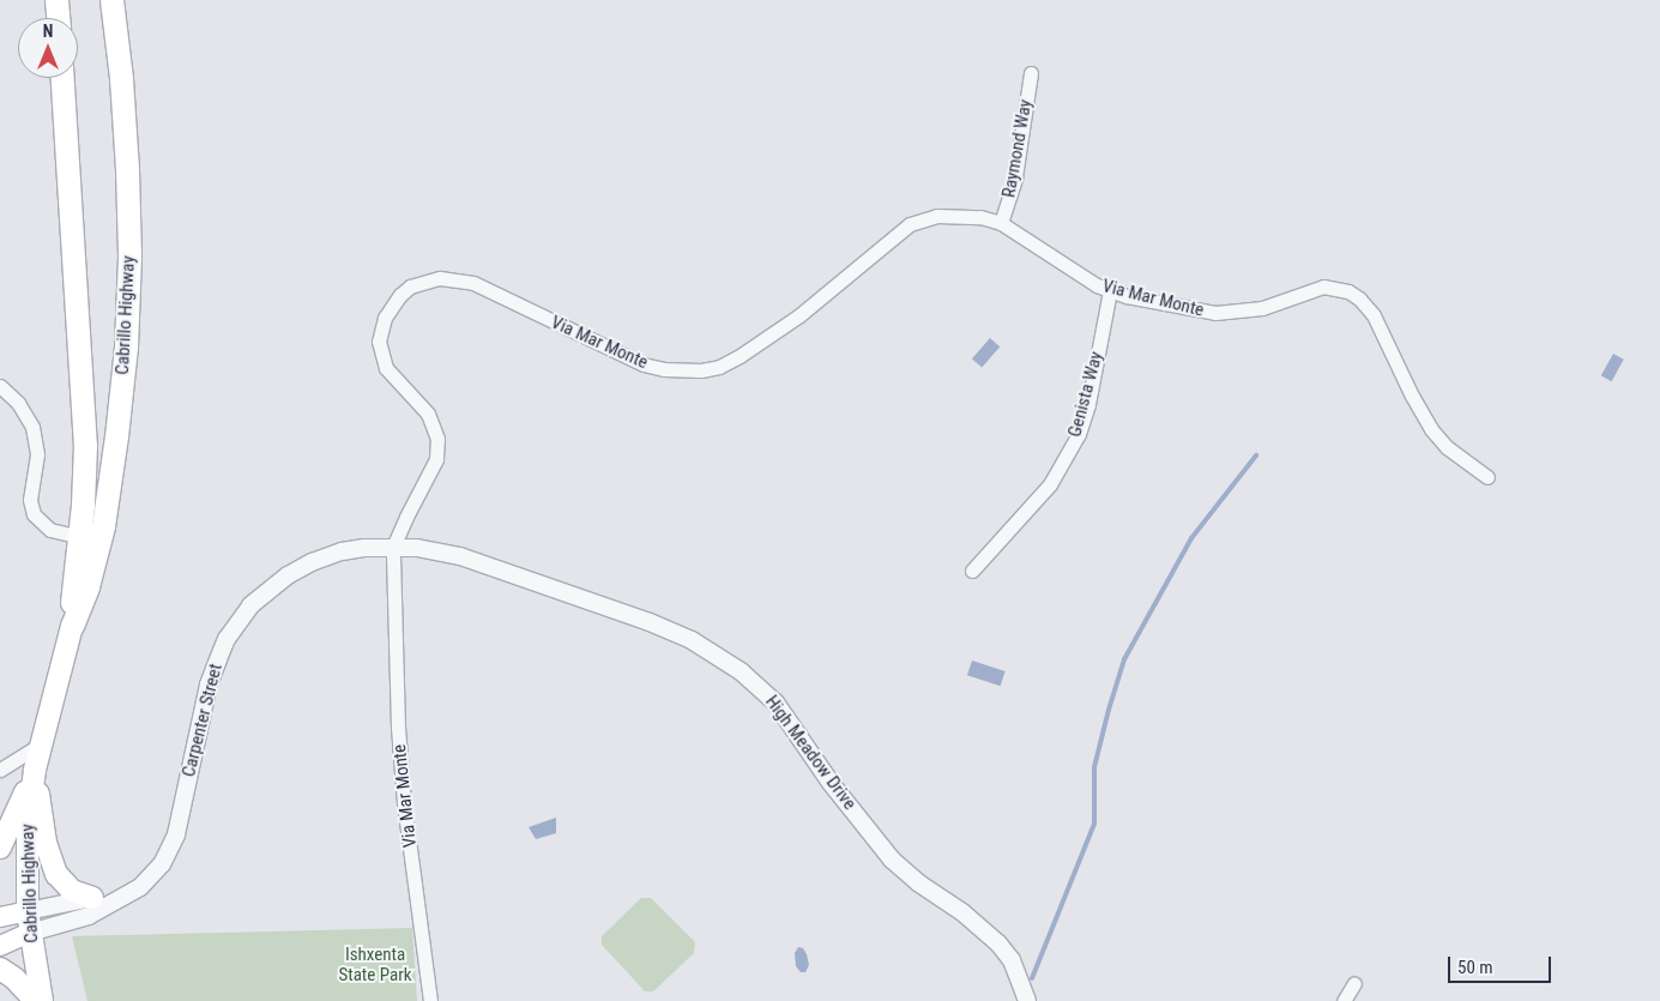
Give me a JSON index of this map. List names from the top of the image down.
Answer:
{
  "streets": {
    "highway": ["Cabrillo Highway"],
    "main road": ["Carpenter Street"],
    "street": [
      "Raymond Way",
      "Via Mar Monte",
      "Genista Way",
      "High Meadow Drive"
    ]
  },
  "crossings": [
    ["Raymond Way", "Via Mar Monte"],
    ["Via Mar Monte", "Genista Way"],
    ["Via Mar Monte", "Carpenter Street"],
    ["Via Mar Monte", "High Meadow Drive"],
    ["Cabrillo Highway", "Carpenter Street"],
    ["Carpenter Street", "High Meadow Drive"]
  ],
  "parks": ["Ishxenta State Park"],
  "scale_bar": "50 m",
  "north": "top"
}
